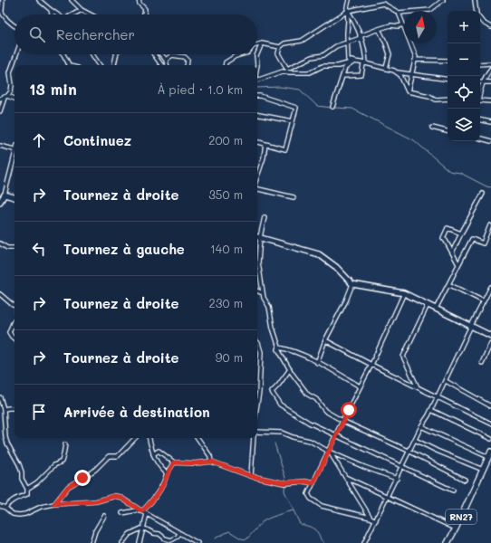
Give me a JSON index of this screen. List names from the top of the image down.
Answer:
{
  "streets": {
    "main road": ["RN27"]
  },
  "north": "top",
  "page": {
    "map_buttons": ["+", "−"],
    "search": "Rechercher",
    "heading": ["13 min", "À pied · 1.0 km"],
    "list": [
      ["Continuez", "200 m"],
      ["Tournez à droite", "350 m"],
      ["Tournez à gauche", "140 m"],
      ["Tournez à droite", "230 m"],
      ["Tournez à droite", "90 m"],
      "Arrivée à destination"
    ]
  }
}
